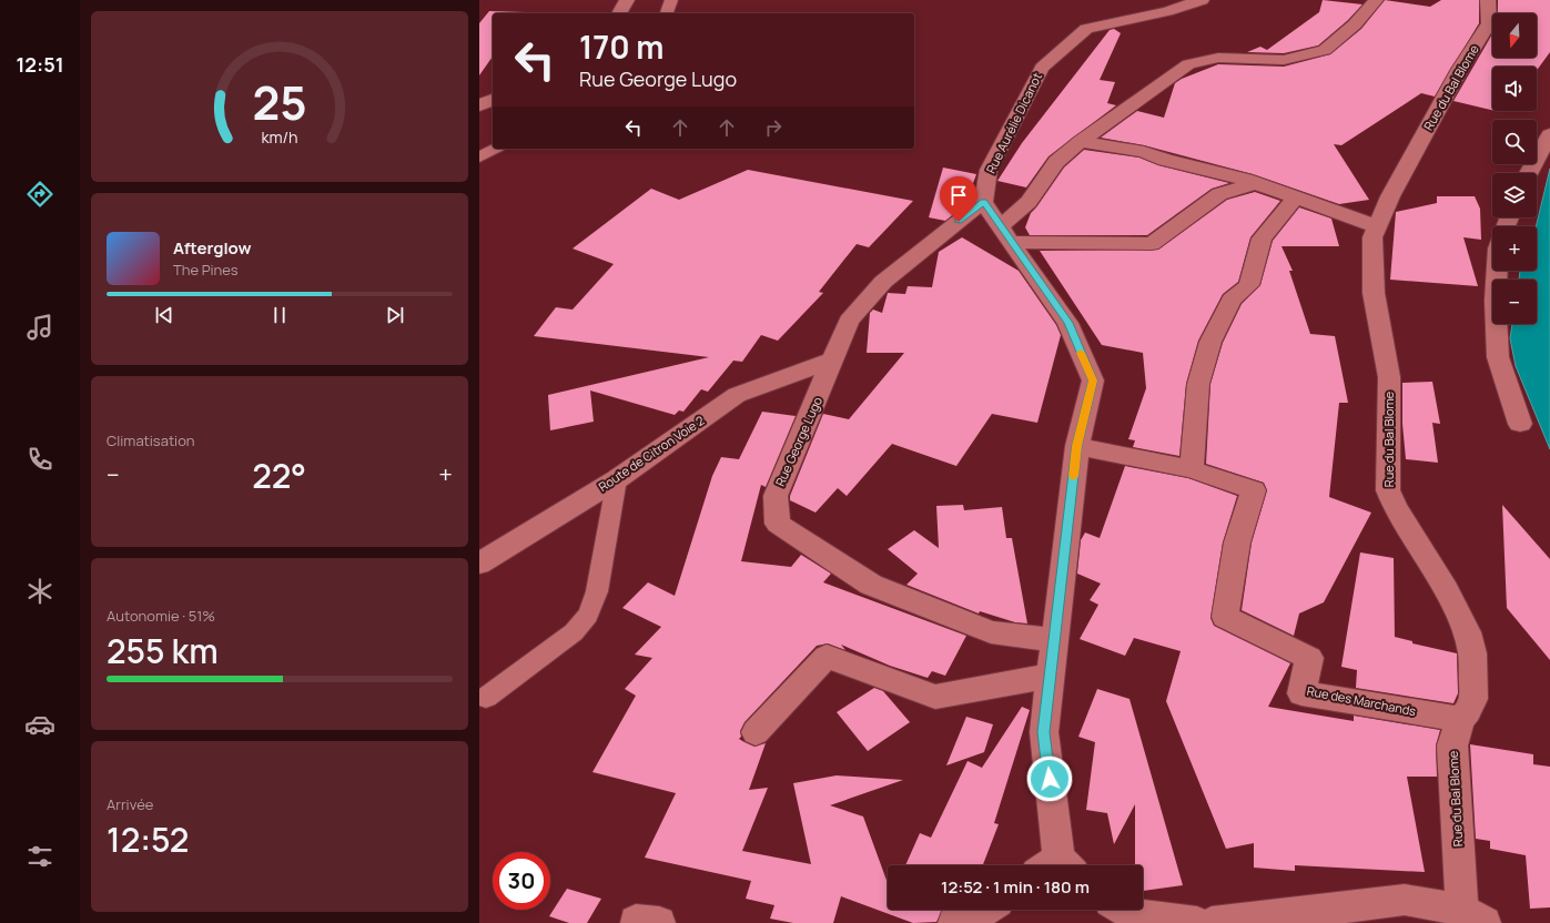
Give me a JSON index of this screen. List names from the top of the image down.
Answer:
{
  "streets": {
    "street": [
      "Rue du Bal Blome",
      "Rue Aurélie Dicanot",
      "Rue George Lugo",
      "Route de Citron Voie 2",
      "Rue des Marchands"
    ]
  },
  "crossings": [
    ["Rue du Bal Blome", "Rue des Marchands"],
    ["Rue Aurélie Dicanot", "Rue George Lugo"],
    ["Rue George Lugo", "Route de Citron Voie 2"]
  ],
  "north": "bottom",
  "page": {
    "tabs": "12:51",
    "map_buttons": ["+", "−"],
    "turn": ["170 m", "Rue George Lugo"],
    "song": ["Afterglow", "The Pines"],
    "tile": [
      "Climatisation",
      ["Autonomie · 51%", "255 km"],
      ["Arrivée", "12:52"]
    ],
    "heat": ["−", "22°", "+"],
    "limit": "30",
    "trip": "12:52 · 1 min · 180 m",
    "gauge": ["25", "km/h"]
  }
}
